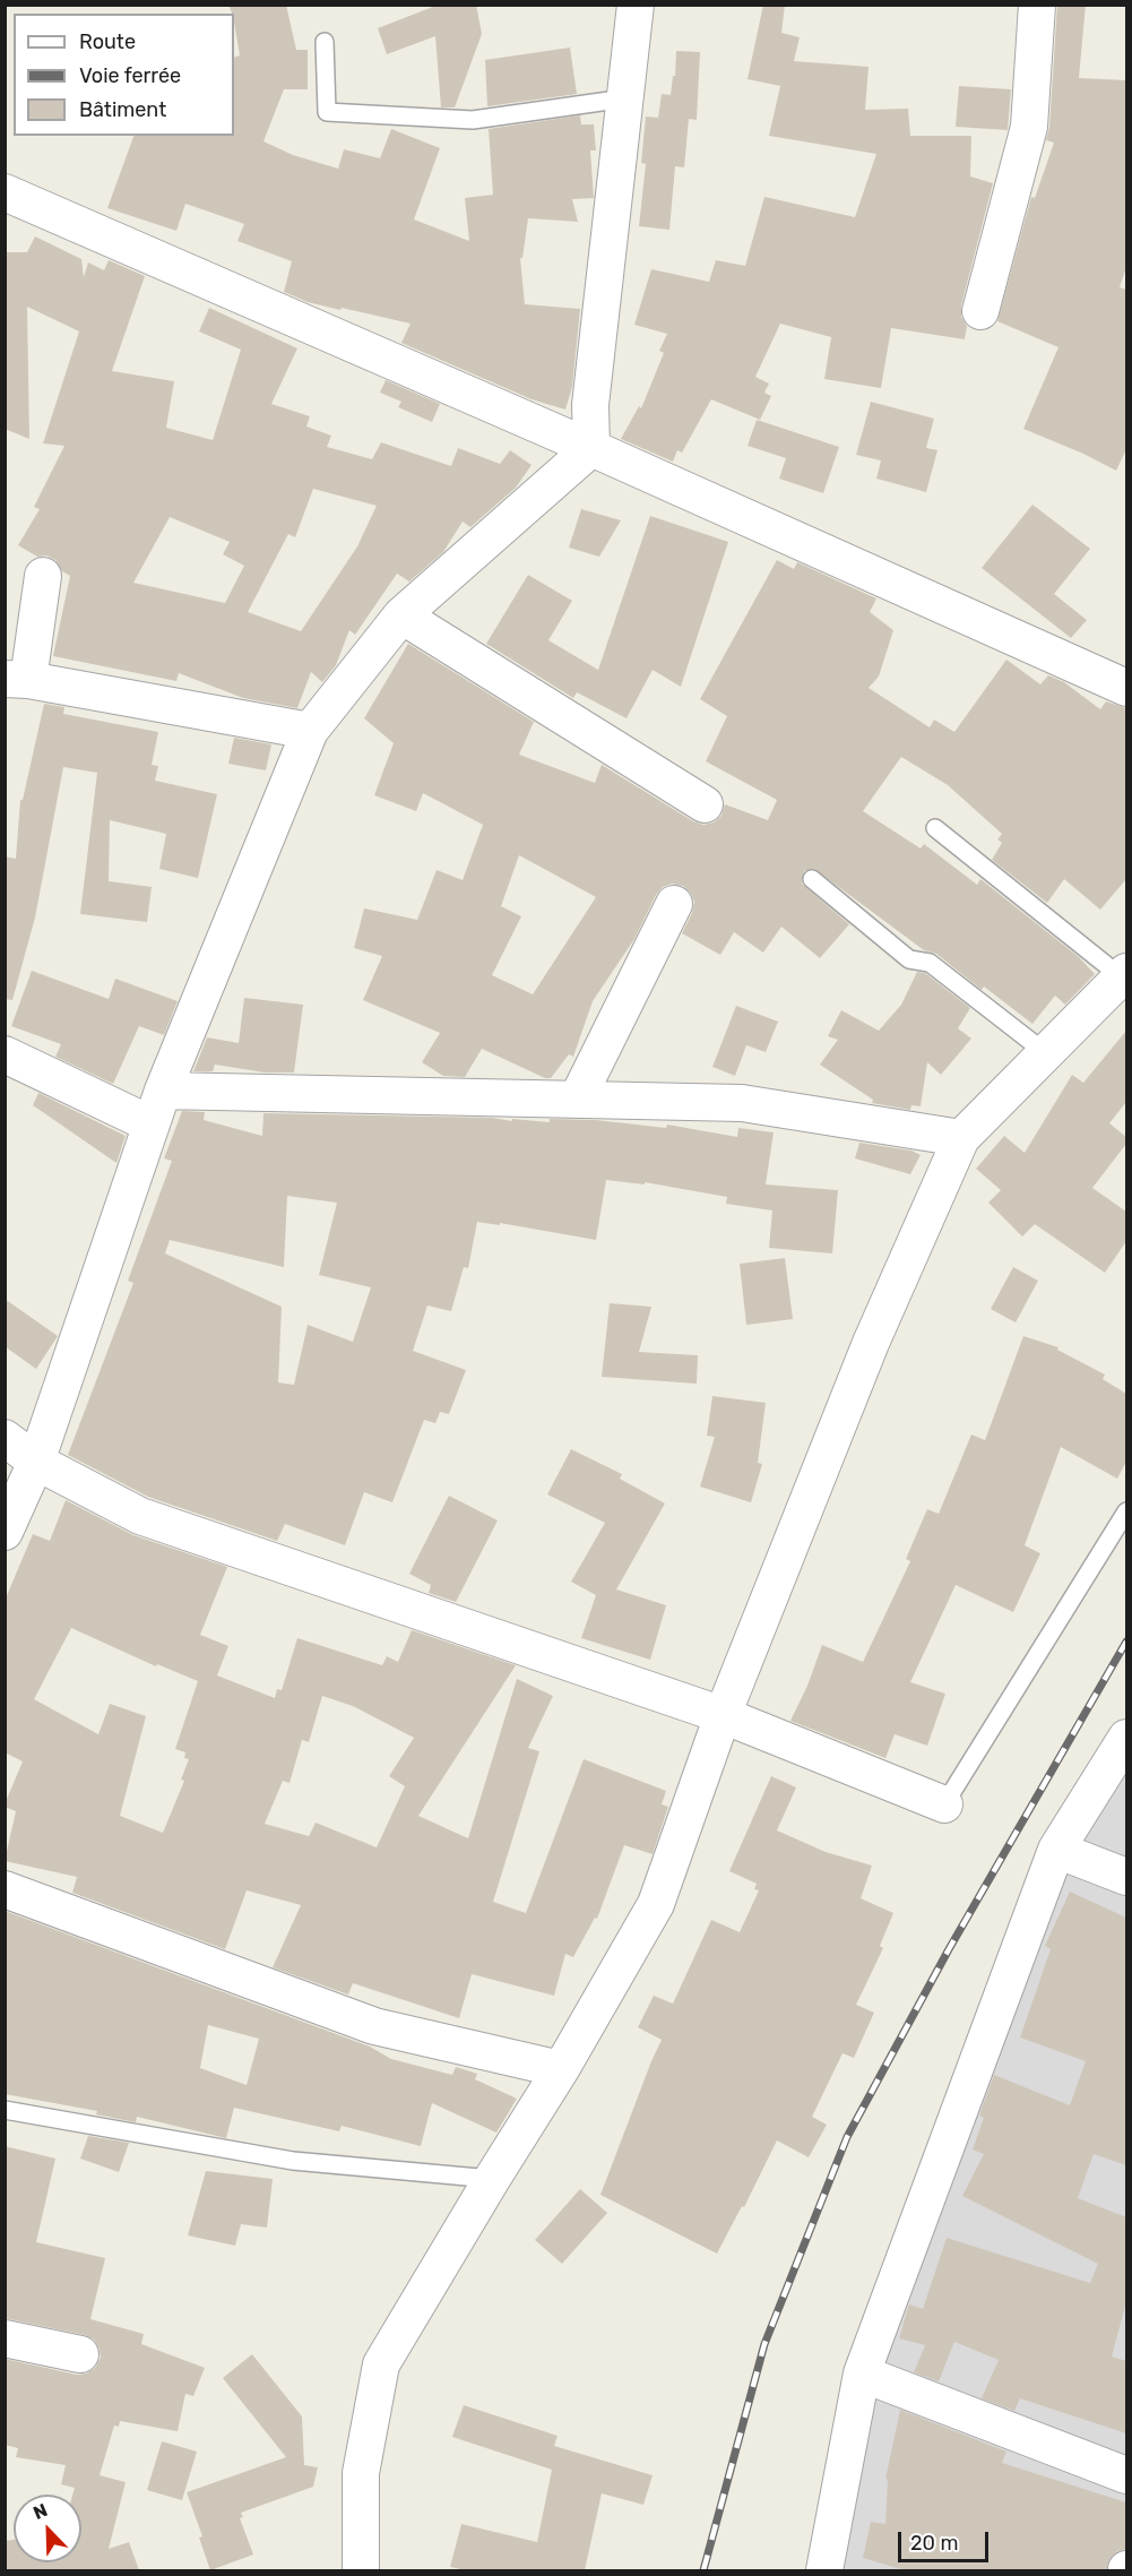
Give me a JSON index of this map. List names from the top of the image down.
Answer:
{
  "legend": ["Route", "Voie ferrée", "Bâtiment"],
  "scale_bar": "20 m",
  "north": "top left"
}
